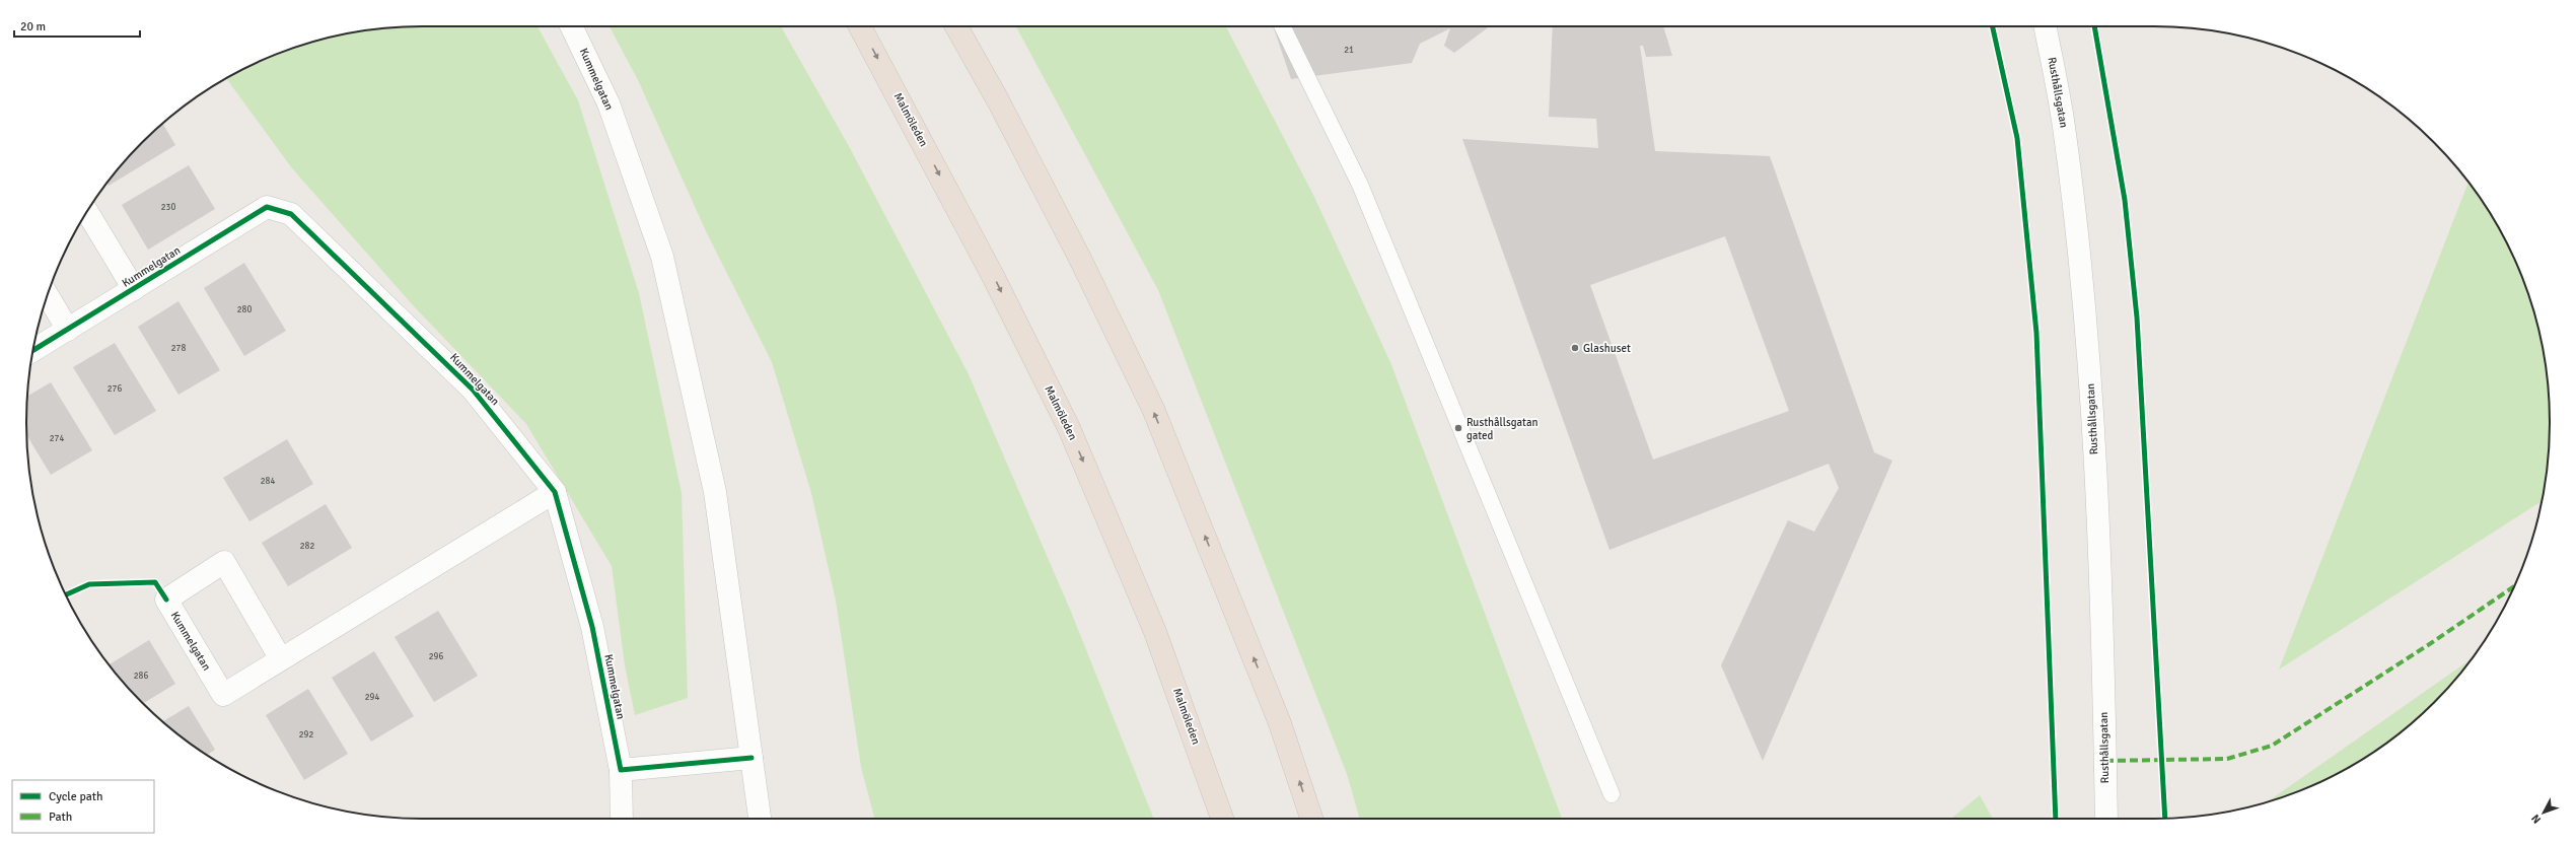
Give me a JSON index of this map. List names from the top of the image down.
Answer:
{
  "streets": {
    "highway": ["Malmöleden"],
    "street": ["Kummelgatan", "Rusthållsgatan"]
  },
  "places": ["Glashuset", "Rusthållsgatan gated"],
  "house_numbers": [
    "21",
    "230",
    "280",
    "278",
    "276",
    "274",
    "284",
    "282",
    "296",
    "286",
    "294",
    "292"
  ],
  "legend": ["Cycle path", "Path"],
  "scale_bar": "20 m",
  "north": "bottom left"
}
